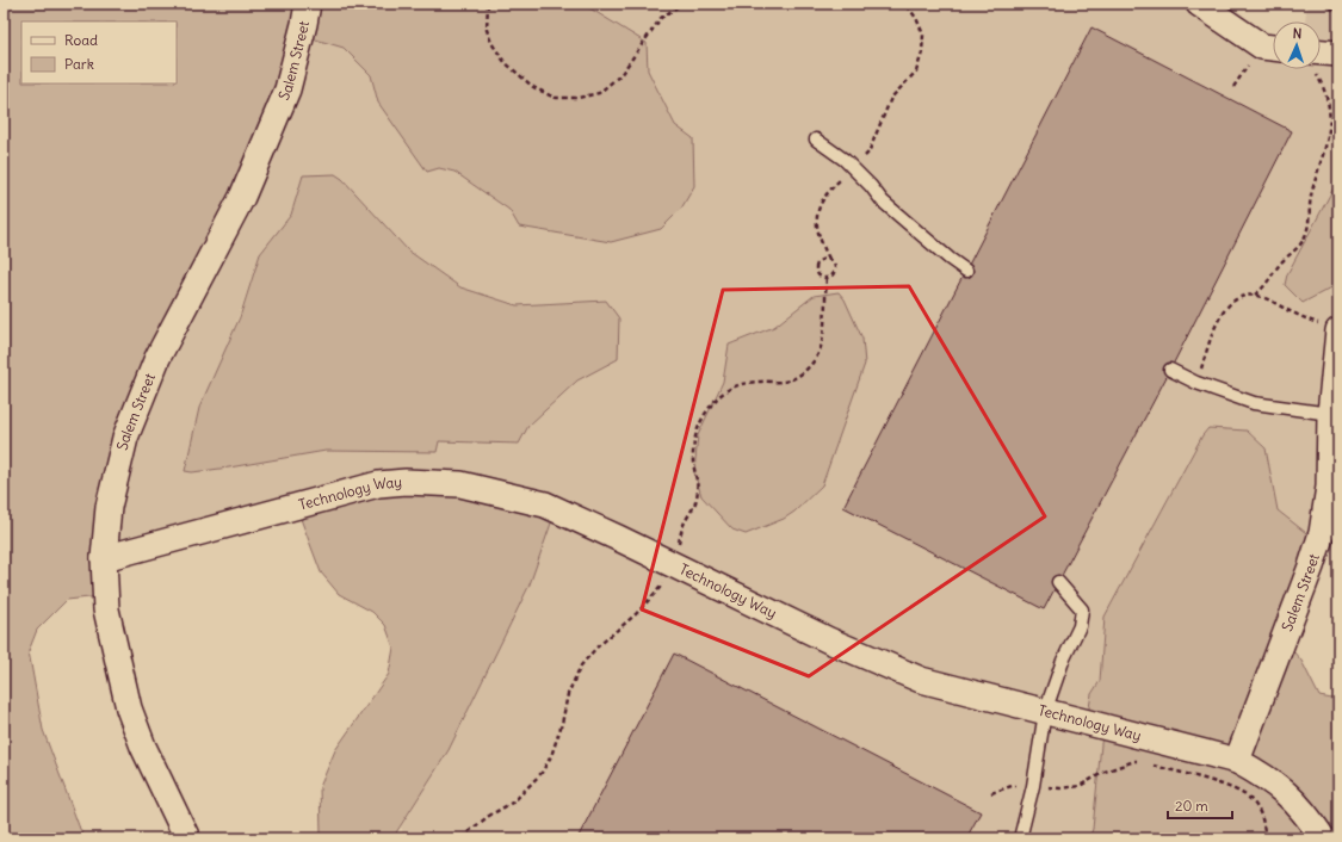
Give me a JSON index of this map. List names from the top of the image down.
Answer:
{
  "streets": {
    "street": ["Salem Street", "Technology Way"]
  },
  "crossings": [
    ["Salem Street", "Technology Way"]
  ],
  "legend": ["Road", "Park"],
  "scale_bar": "20 m",
  "north": "top"
}
